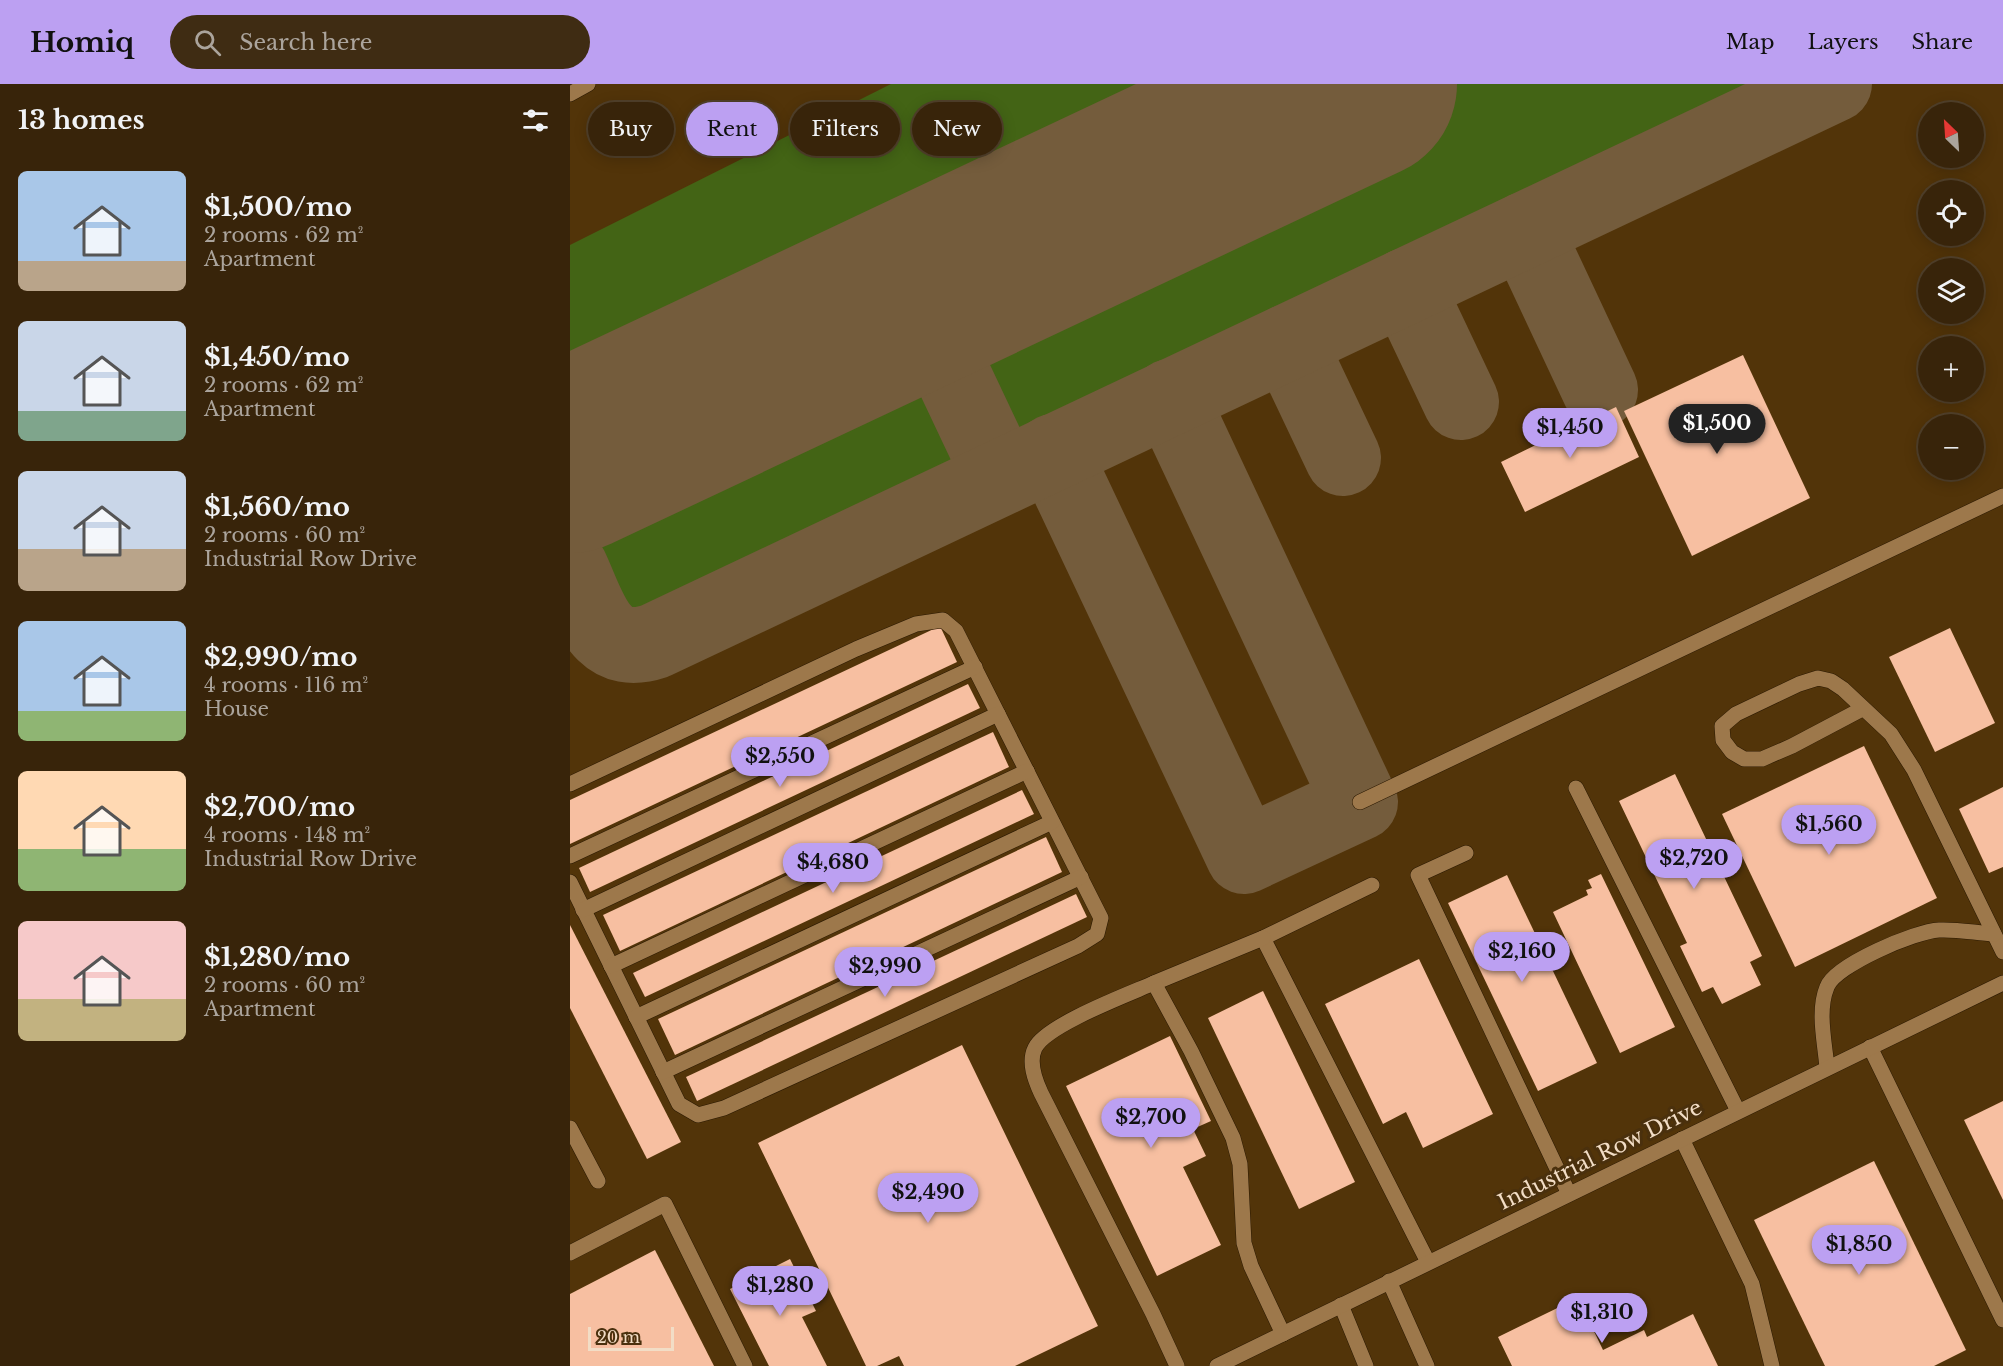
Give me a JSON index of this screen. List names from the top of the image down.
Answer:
{
  "streets": {
    "street": ["Industrial Row Drive"]
  },
  "scale_bar": "20 m",
  "north": "top left",
  "page": {
    "header": "Homiq",
    "search": "Search here",
    "nav": ["Map", "Layers", "Share"],
    "heading": "13 homes",
    "map_buttons": ["+", "−"],
    "chip": [
      "Buy",
      "Rent",
      "Filters",
      "New"
    ],
    "list": [
      {
        "name": "$1,500/mo",
        "note": "2 rooms · 62 m² · Apartment"
      },
      {
        "name": "$1,450/mo",
        "note": "2 rooms · 62 m² · Apartment"
      },
      {
        "name": "$1,560/mo",
        "note": "2 rooms · 60 m² · Industrial Row Drive"
      },
      {
        "name": "$2,990/mo",
        "note": "4 rooms · 116 m² · House"
      },
      {
        "name": "$2,700/mo",
        "note": "4 rooms · 148 m² · Industrial Row Drive"
      },
      {
        "name": "$1,280/mo",
        "note": "2 rooms · 60 m² · Apartment"
      }
    ],
    "price": [
      "$1,500",
      "$1,450",
      "$2,550",
      "$1,560",
      "$2,720",
      "$4,680",
      "$2,160",
      "$2,990",
      "$2,700",
      "$2,490",
      "$1,850",
      "$1,280",
      "$1,310"
    ],
    "scale": "20 m"
  }
}
